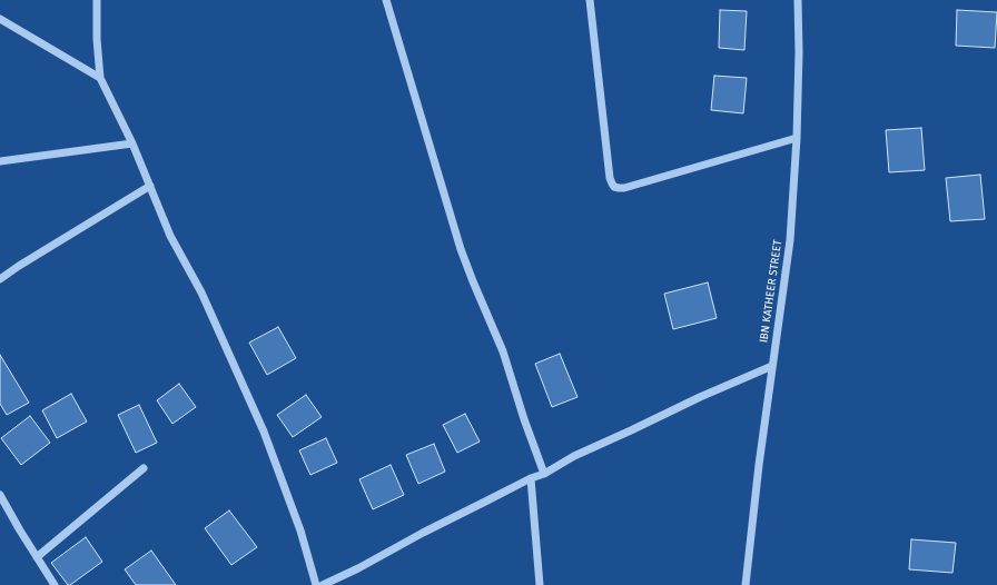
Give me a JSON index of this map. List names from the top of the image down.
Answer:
{
  "streets": {
    "street": ["IBN KATHEER STREET"]
  }
}
